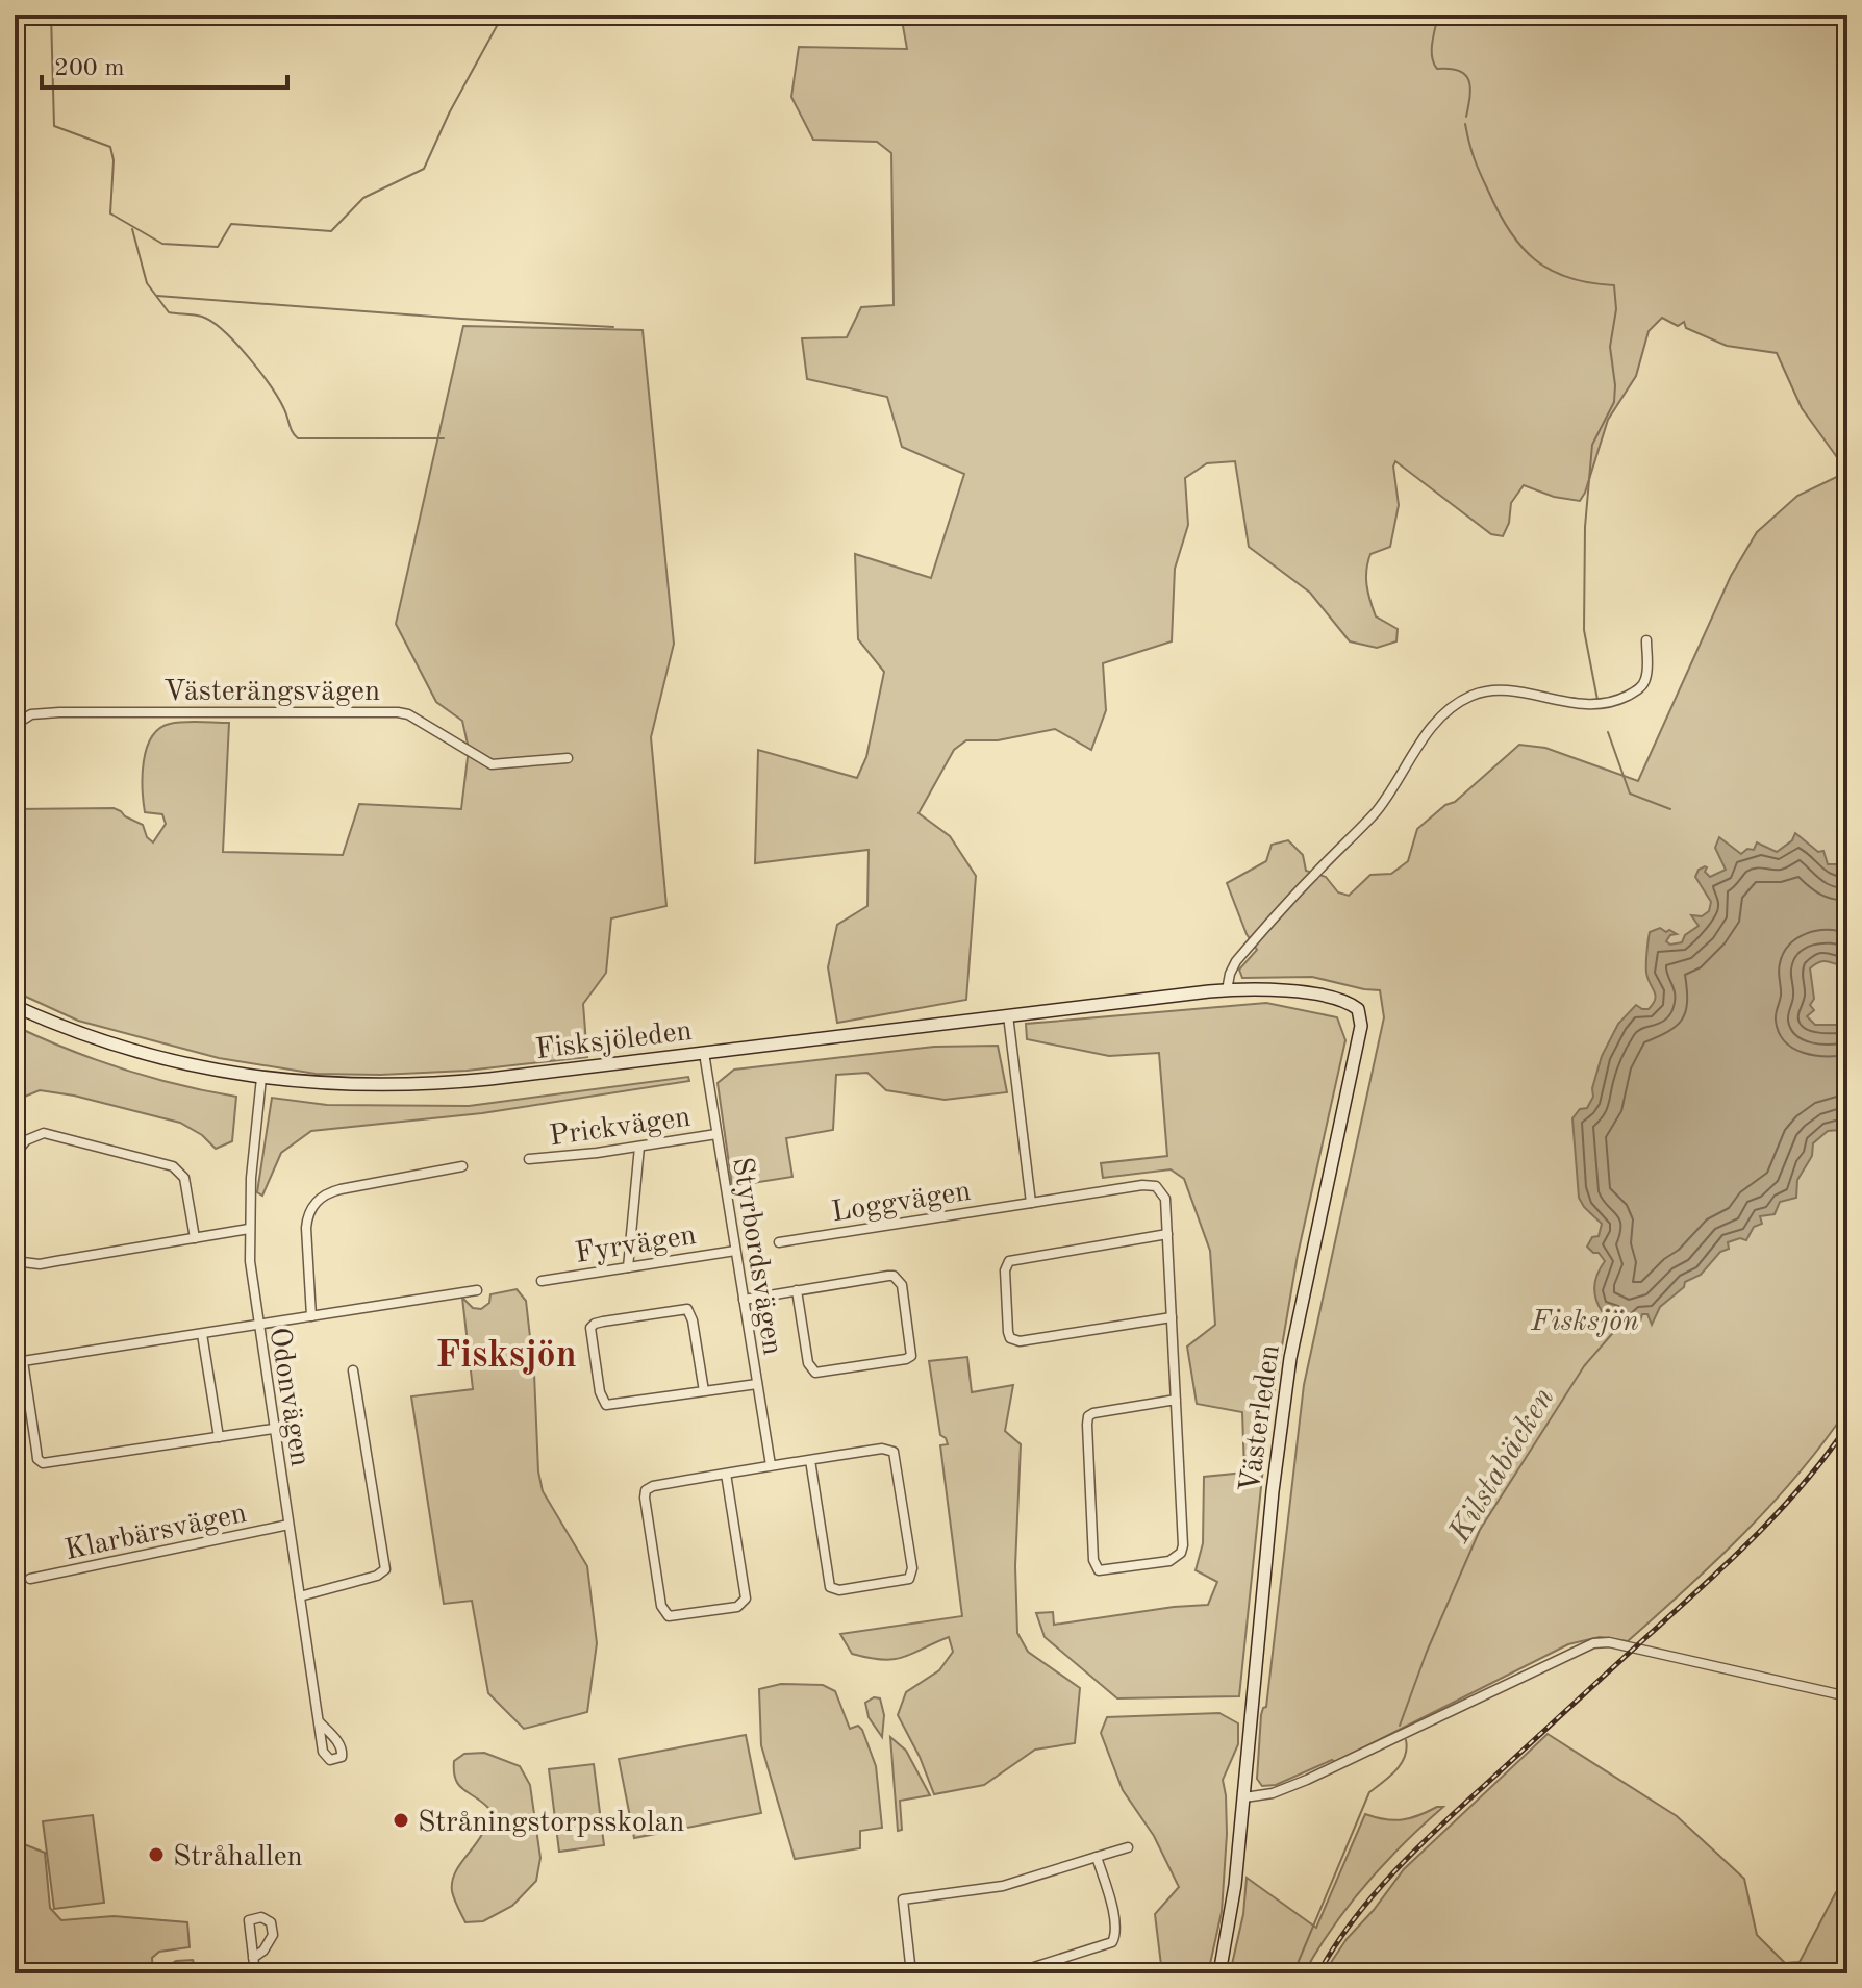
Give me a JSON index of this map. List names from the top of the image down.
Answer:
{
  "streets": {
    "street": [
      "Västerängsvägen",
      "Fisksjöleden",
      "Prickvägen",
      "Loggvägen",
      "Fyrvägen",
      "Styrbordsvägen",
      "Odonvägen",
      "Västerleden",
      "Klarbärsvägen"
    ]
  },
  "crossings": [
    ["Fisksjöleden", "Styrbordsvägen"],
    ["Fisksjöleden", "Odonvägen"],
    ["Fisksjöleden", "Västerleden"],
    ["Prickvägen", "Styrbordsvägen"],
    ["Fyrvägen", "Styrbordsvägen"],
    ["Odonvägen", "Klarbärsvägen"]
  ],
  "districts": ["Fisksjön"],
  "water": ["Kilstabäcken"],
  "parks": ["Fisksjön"],
  "places": ["Stråningstorpsskolan", "Stråhallen"],
  "scale_bar": "200 m"
}
